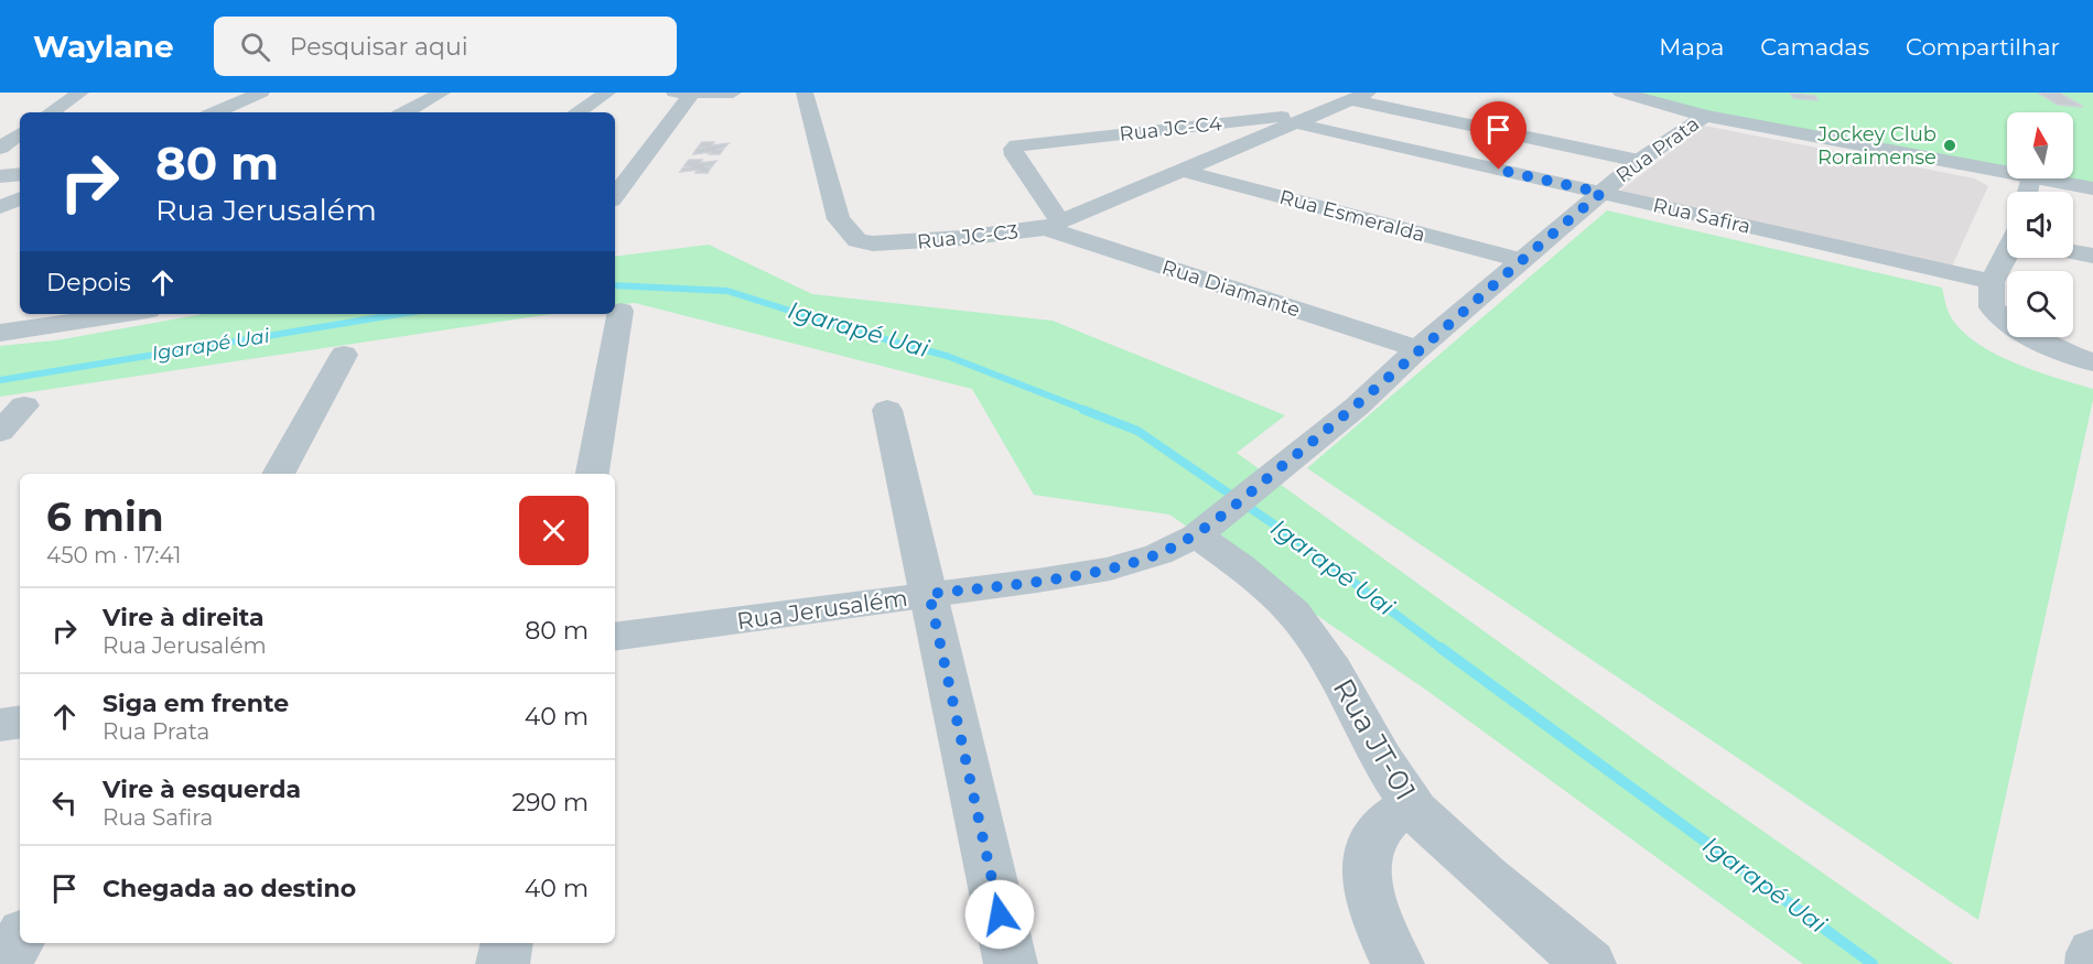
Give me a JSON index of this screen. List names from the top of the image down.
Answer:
{
  "streets": {
    "street": [
      "Rua JC-C4",
      "Rua Prata",
      "Rua Esmeralda",
      "Rua Safira",
      "Rua JC-C3",
      "Rua Diamante",
      "Rua Jerusalém",
      "Rua JT-01"
    ]
  },
  "crossings": [
    ["Rua JC-C4", "Rua JC-C3"],
    ["Rua JC-C4", "Rua Diamante"],
    ["Rua Prata", "Rua Esmeralda"],
    ["Rua Prata", "Rua Safira"],
    ["Rua Prata", "Rua Diamante"],
    ["Rua Prata", "Rua Jerusalém"],
    ["Rua Prata", "Rua JT-01"],
    ["Rua JC-C3", "Rua Diamante"]
  ],
  "water": ["Igarapé Uai"],
  "places": ["Jockey Club Roraimense"],
  "north": "top",
  "page": {
    "header": "Waylane",
    "search": "Pesquisar aqui",
    "nav": ["Mapa", "Camadas", "Compartilhar"],
    "turn": ["80 m", "Rua Jerusalém"],
    "then": "Depois",
    "heading": ["6 min", "450 m · 17:41"],
    "list": [
      {
        "name": "Vire à direita",
        "note": "Rua Jerusalém",
        "value": "80 m"
      },
      {
        "name": "Siga em frente",
        "note": "Rua Prata",
        "value": "40 m"
      },
      {
        "name": "Vire à esquerda",
        "note": "Rua Safira",
        "value": "290 m"
      },
      {
        "name": "Chegada ao destino",
        "value": "40 m"
      }
    ]
  }
}
